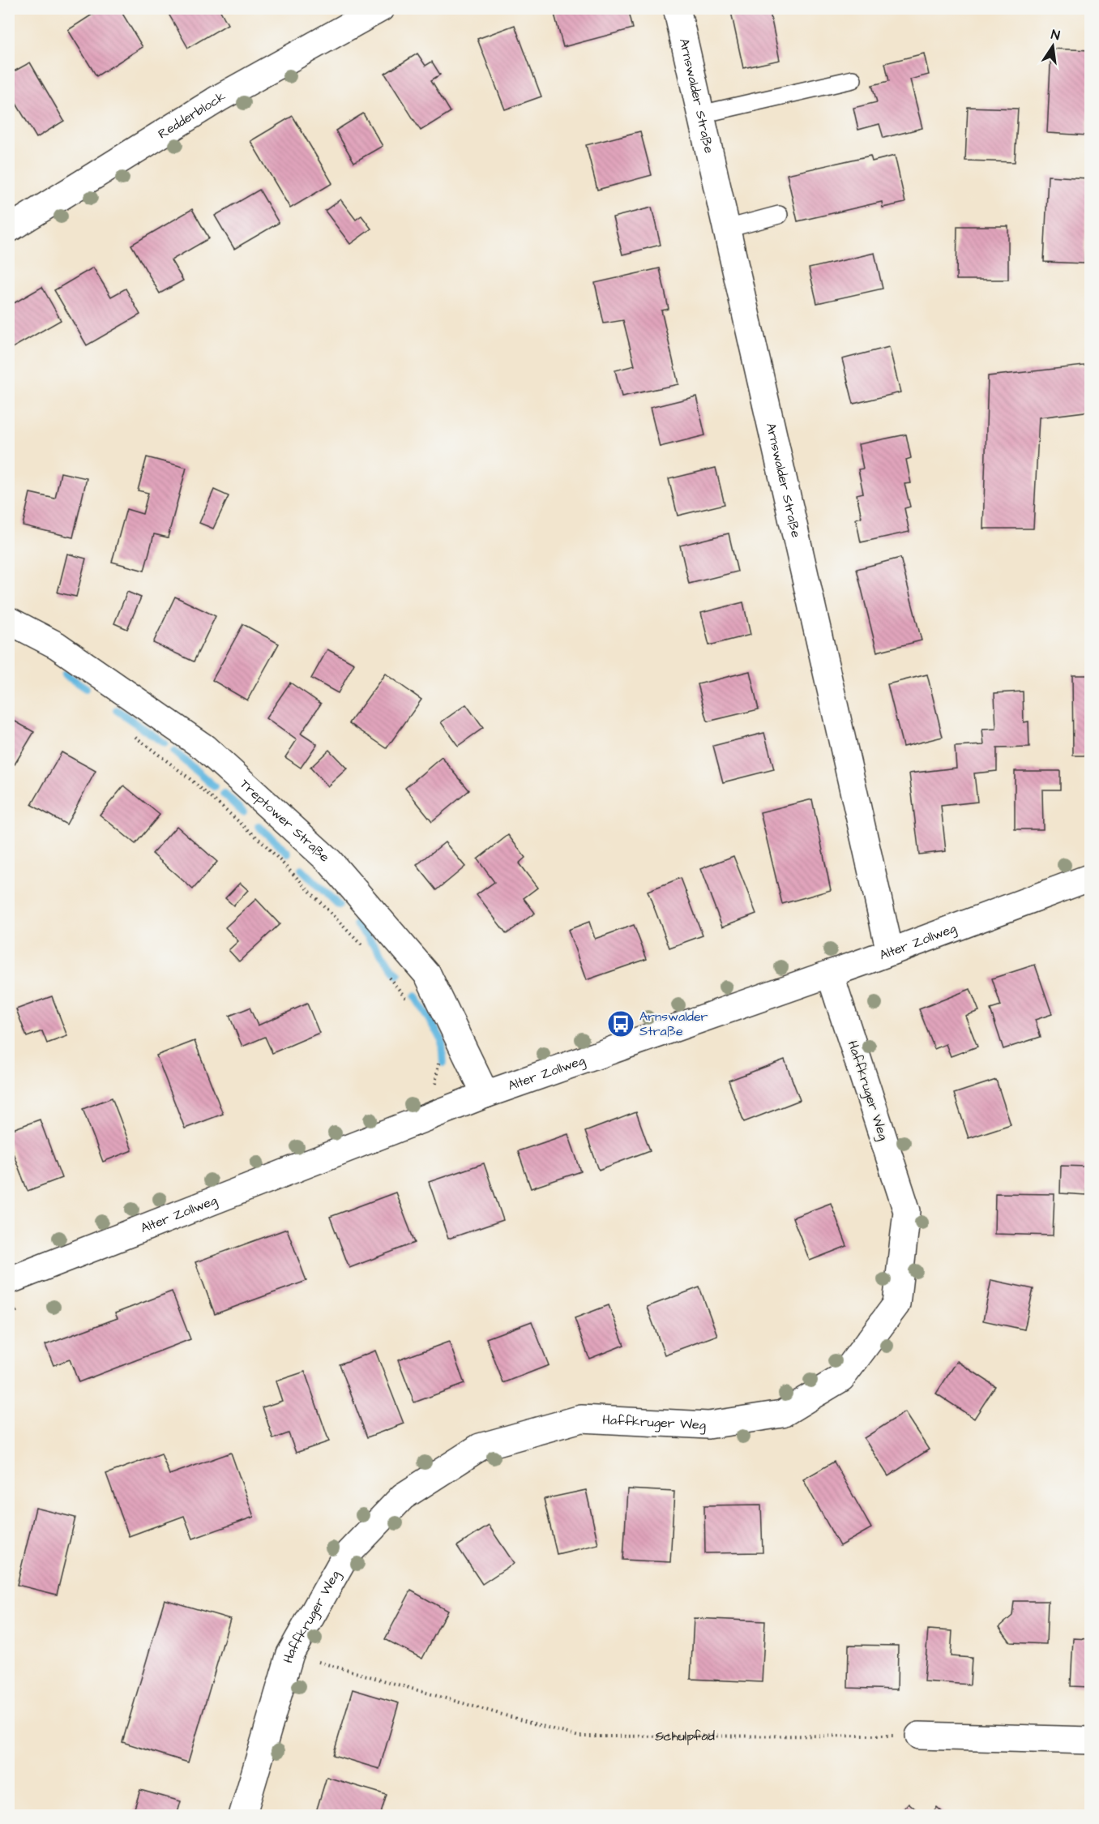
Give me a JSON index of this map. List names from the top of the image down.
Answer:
{
  "streets": {
    "street": [
      "Arnswalder Straße",
      "Redderblock",
      "Treptower Straße",
      "Alter Zollweg",
      "Haffkruger Weg"
    ],
    "path": ["Schulpfad"]
  },
  "crossings": [
    ["Arnswalder Straße", "Alter Zollweg"],
    ["Treptower Straße", "Alter Zollweg"],
    ["Alter Zollweg", "Haffkruger Weg"],
    ["Haffkruger Weg", "Schulpfad"]
  ],
  "places": {
    "bus stop": ["Arnswalder Straße"]
  },
  "north": "top"
}
